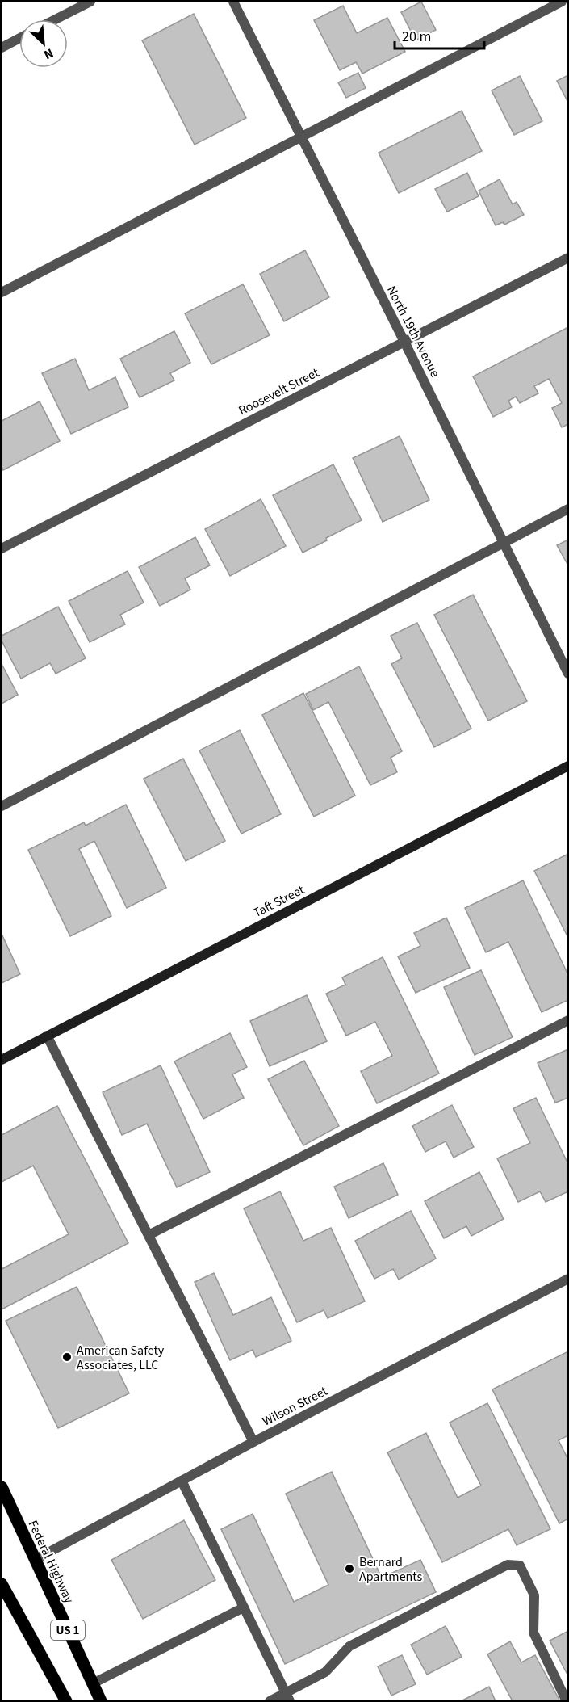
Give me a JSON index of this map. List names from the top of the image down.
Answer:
{
  "streets": {
    "main road": ["Federal Highway", "US 1"],
    "street": [
      "North 19th Avenue",
      "Roosevelt Street",
      "Taft Street",
      "Wilson Street"
    ]
  },
  "crossings": [
    ["North 19th Avenue", "Roosevelt Street"],
    ["Wilson Street", "Federal Highway"]
  ],
  "places": ["American Safety Associates, LLC", "Bernard Apartments"],
  "scale_bar": "20 m",
  "north": "bottom right"
}
